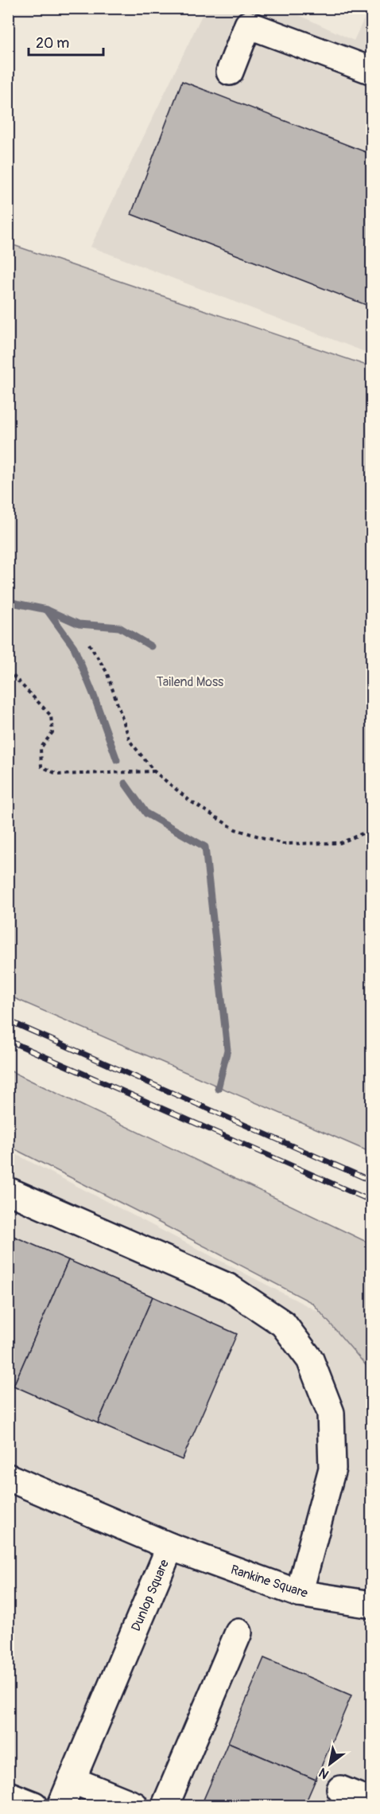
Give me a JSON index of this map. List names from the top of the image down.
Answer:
{
  "streets": {
    "street": ["Rankine Square", "Dunlop Square"]
  },
  "crossings": [
    ["Rankine Square", "Dunlop Square"]
  ],
  "parks": ["Tailend Moss"],
  "scale_bar": "20 m",
  "north": "bottom left"
}
